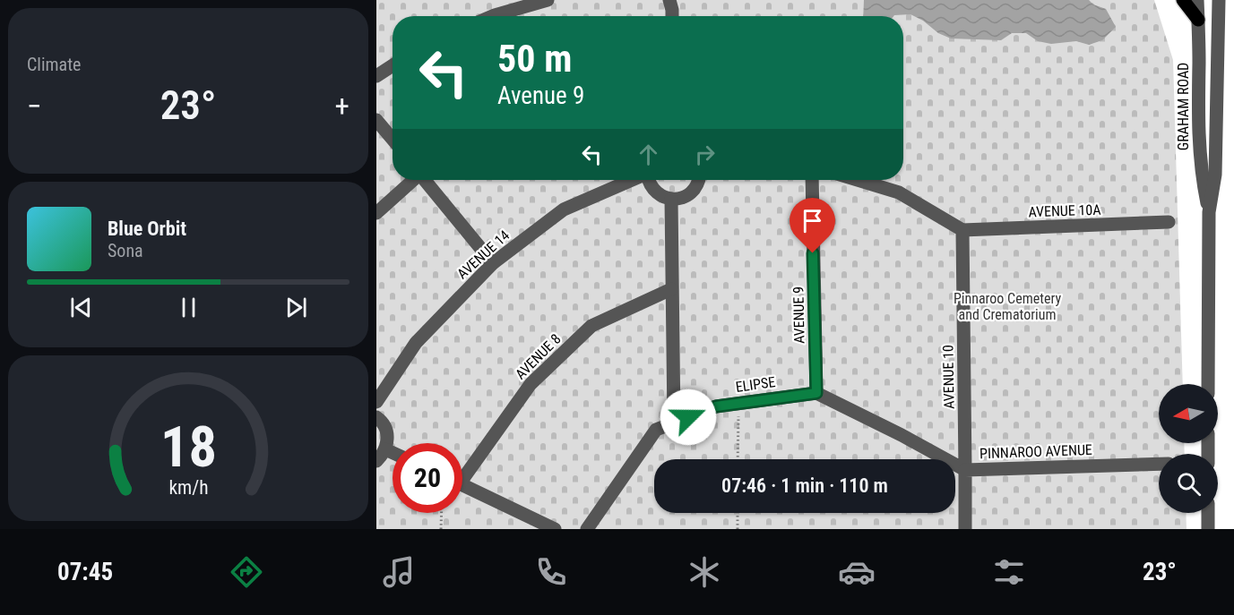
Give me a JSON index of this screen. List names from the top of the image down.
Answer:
{
  "streets": {
    "street": [
      "GRAHAM ROAD",
      "AVENUE 10A",
      "AVENUE 14",
      "AVENUE 9",
      "AVENUE 8",
      "AVENUE 10",
      "ELIPSE",
      "PINNAROO AVENUE"
    ]
  },
  "crossings": [
    ["AVENUE 10A", "AVENUE 10"],
    ["AVENUE 9", "ELIPSE"],
    ["AVENUE 10", "PINNAROO AVENUE"]
  ],
  "parks": ["Pinnaroo Cemetery and Crematorium"],
  "north": "left",
  "page": {
    "tile": "Climate",
    "turn": ["50 m", "Avenue 9"],
    "heat": ["−", "23°", "+"],
    "song": ["Blue Orbit", "Sona"],
    "limit": "20",
    "trip": "07:46 · 1 min · 110 m",
    "tabs": ["07:45", "23°"],
    "gauge": ["18", "km/h"]
  }
}
